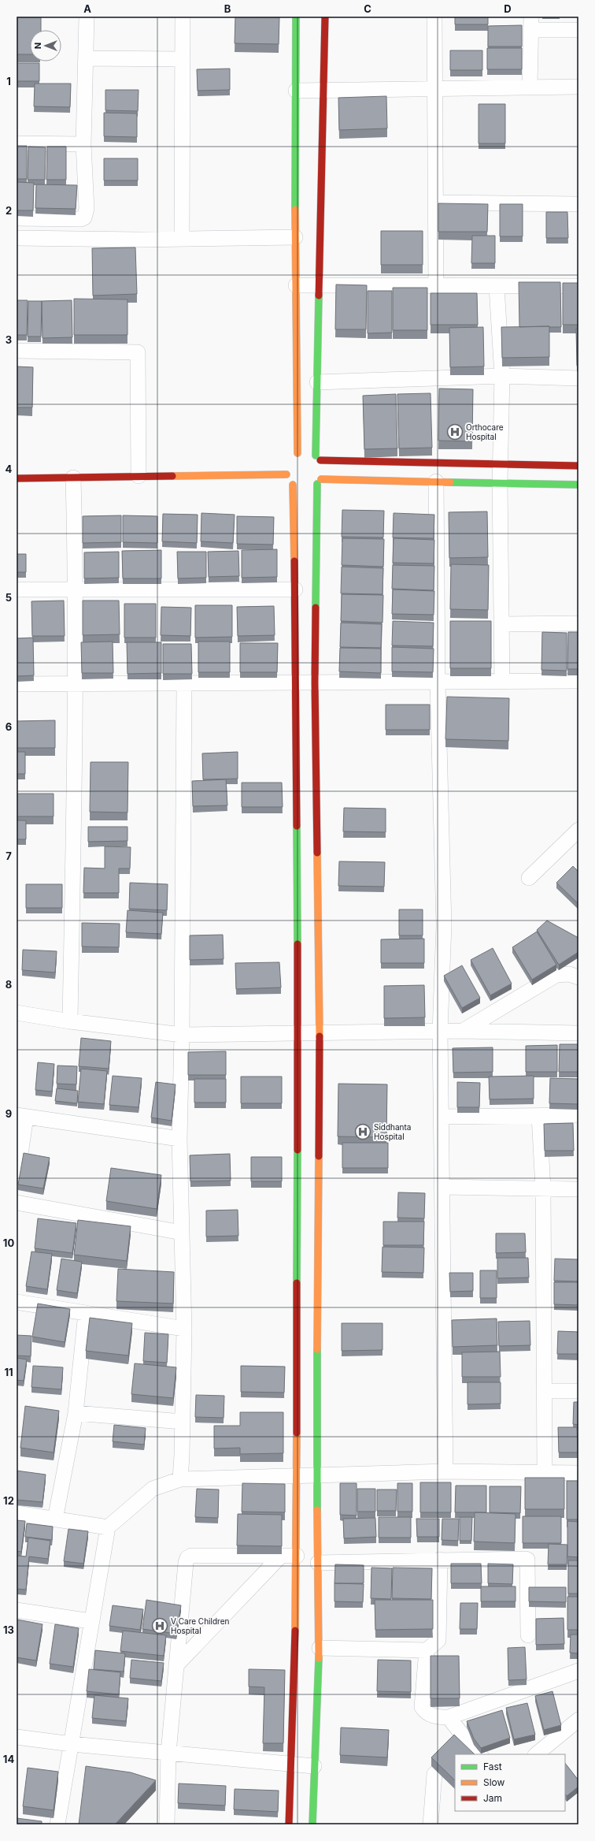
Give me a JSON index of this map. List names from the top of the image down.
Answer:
{
  "places": {
    "hospital": ["Orthocare Hospital", "Siddhanta Hospital", "V Care Children Hospital"]
  },
  "legend": ["Fast", "Slow", "Jam"],
  "north": "left",
  "grid": {
    "columns": [
      "A",
      "B",
      "C",
      "D"
    ],
    "rows": [
      "1",
      "2",
      "3",
      "4",
      "5",
      "6",
      "7",
      "8",
      "9",
      "10",
      "11",
      "12",
      "13",
      "14"
    ]
  }
}
